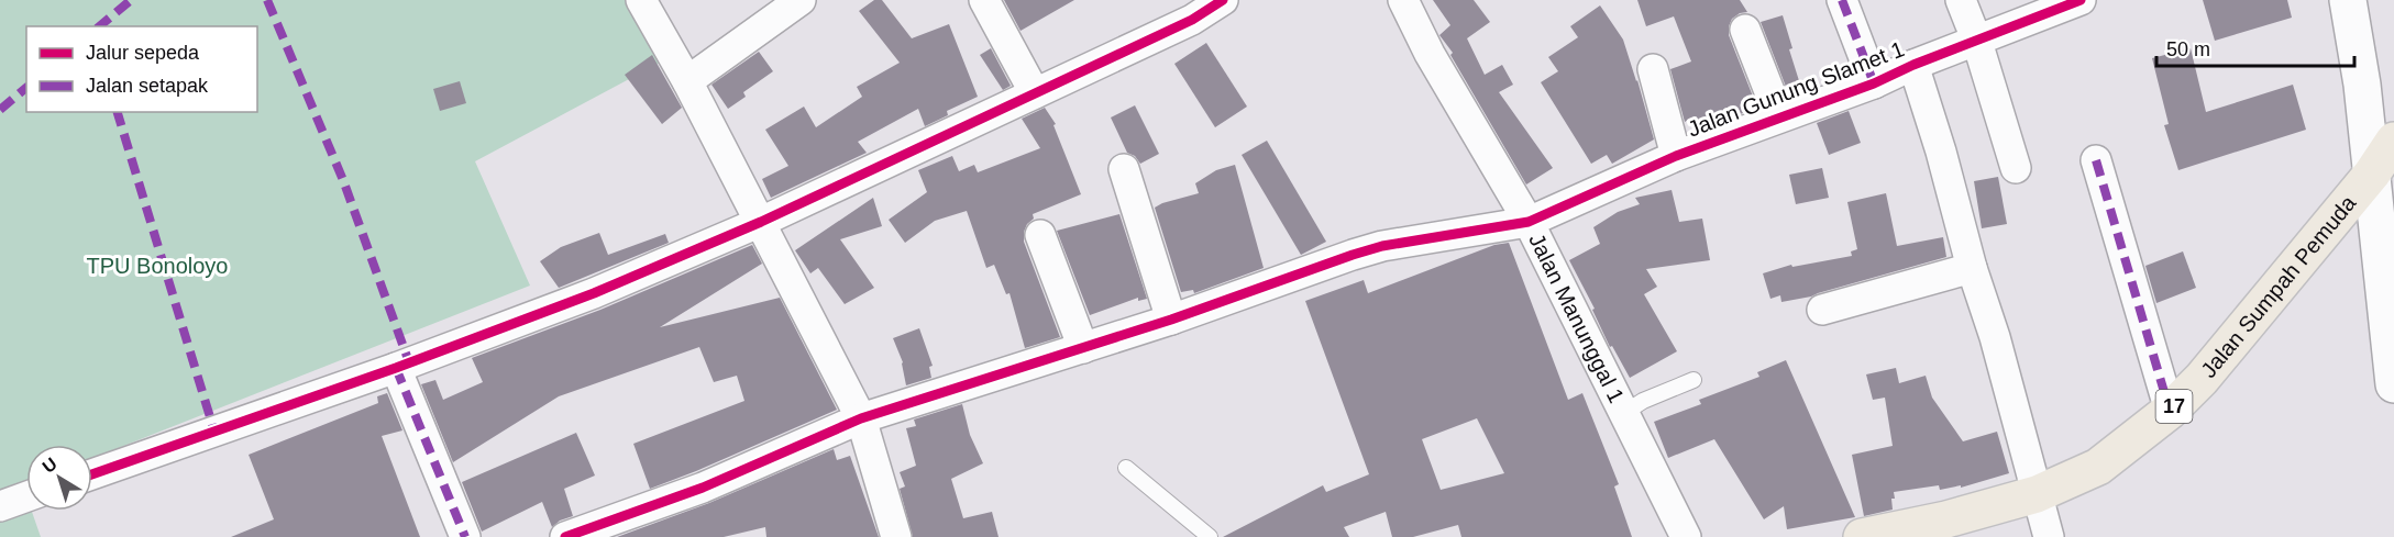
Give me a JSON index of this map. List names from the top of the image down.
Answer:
{
  "streets": {
    "highway": ["Jalan Sumpah Pemuda", "17"],
    "street": ["Jalan Gunung Slamet 1", "Jalan Manunggal 1"]
  },
  "crossings": [
    ["Jalan Gunung Slamet 1", "Jalan Manunggal 1"]
  ],
  "parks": ["TPU Bonoloyo"],
  "legend": ["Jalur sepeda", "Jalan setapak"],
  "scale_bar": "50 m",
  "north": "top left"
}
